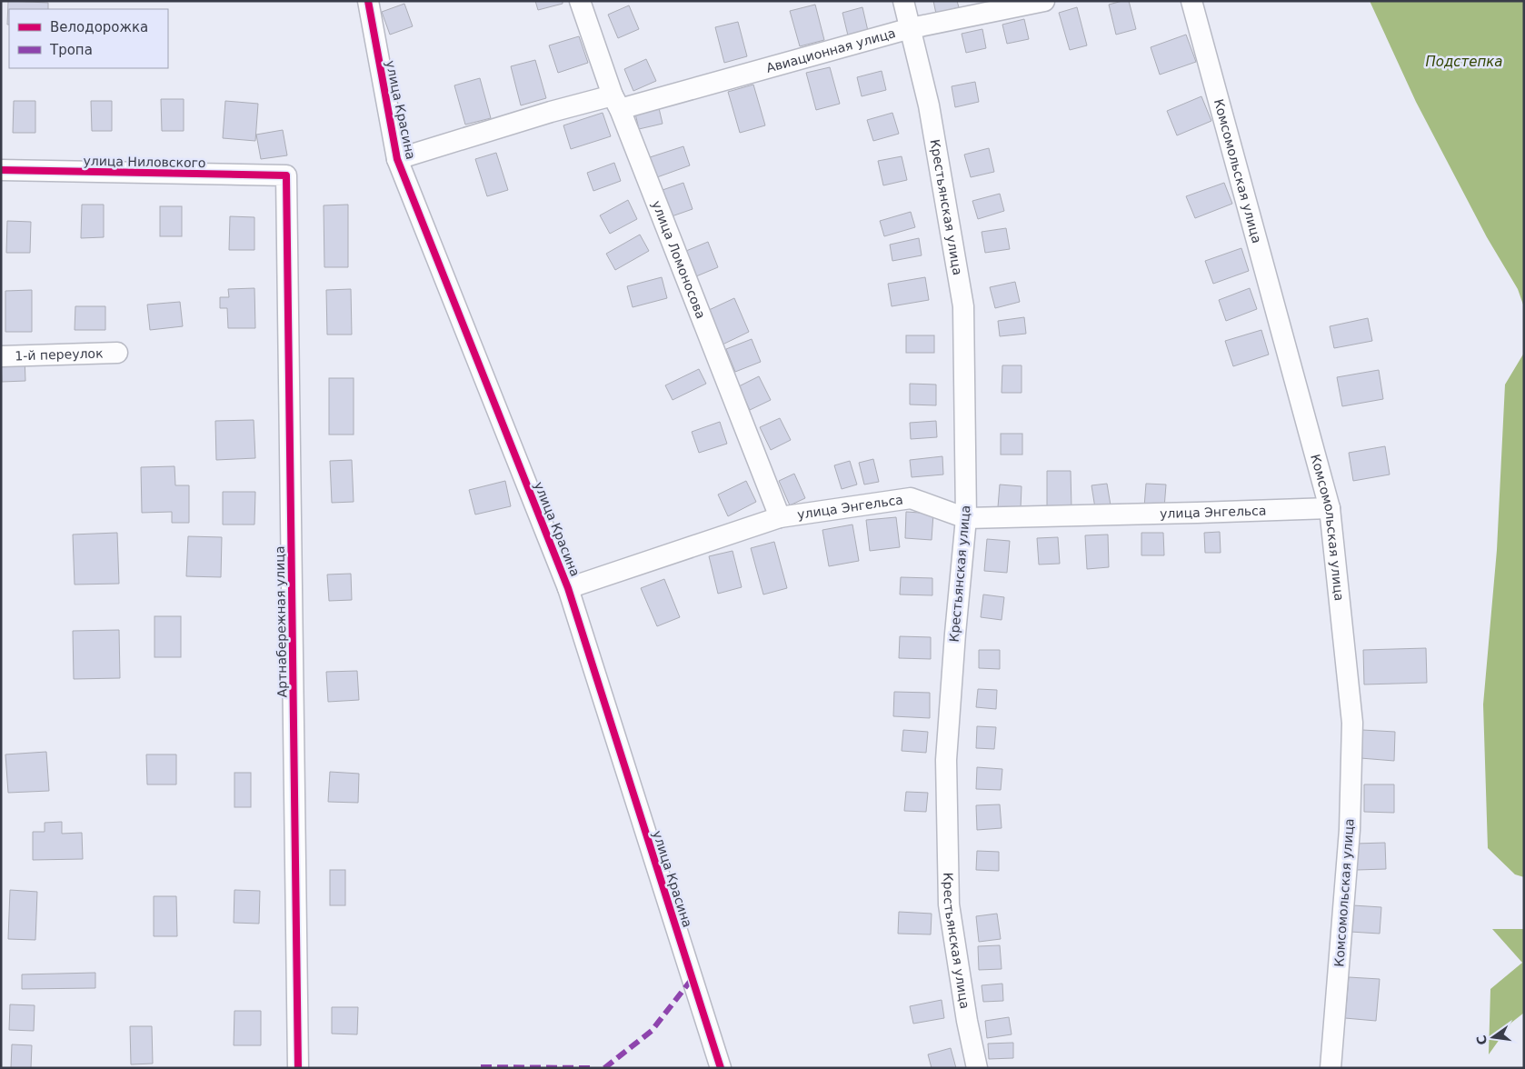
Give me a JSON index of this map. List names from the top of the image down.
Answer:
{
  "streets": {
    "street": [
      "Авиационная улица",
      "улица Красина",
      "улица Ниловского",
      "Комсомольская улица",
      "Крестьянская улица",
      "улица Ломоносова",
      "1-й переулок",
      "улица Энгельса",
      "Артнабережная улица"
    ]
  },
  "crossings": [
    ["Авиационная улица", "улица Красина"],
    ["Авиационная улица", "Крестьянская улица"],
    ["Авиационная улица", "улица Ломоносова"],
    ["улица Красина", "улица Энгельса"],
    ["улица Ниловского", "Артнабережная улица"],
    ["Комсомольская улица", "улица Энгельса"],
    ["Крестьянская улица", "улица Энгельса"],
    ["улица Ломоносова", "улица Энгельса"]
  ],
  "water": ["Подстепка"],
  "legend": ["Велодорожка", "Тропа"],
  "north": "left"
}
